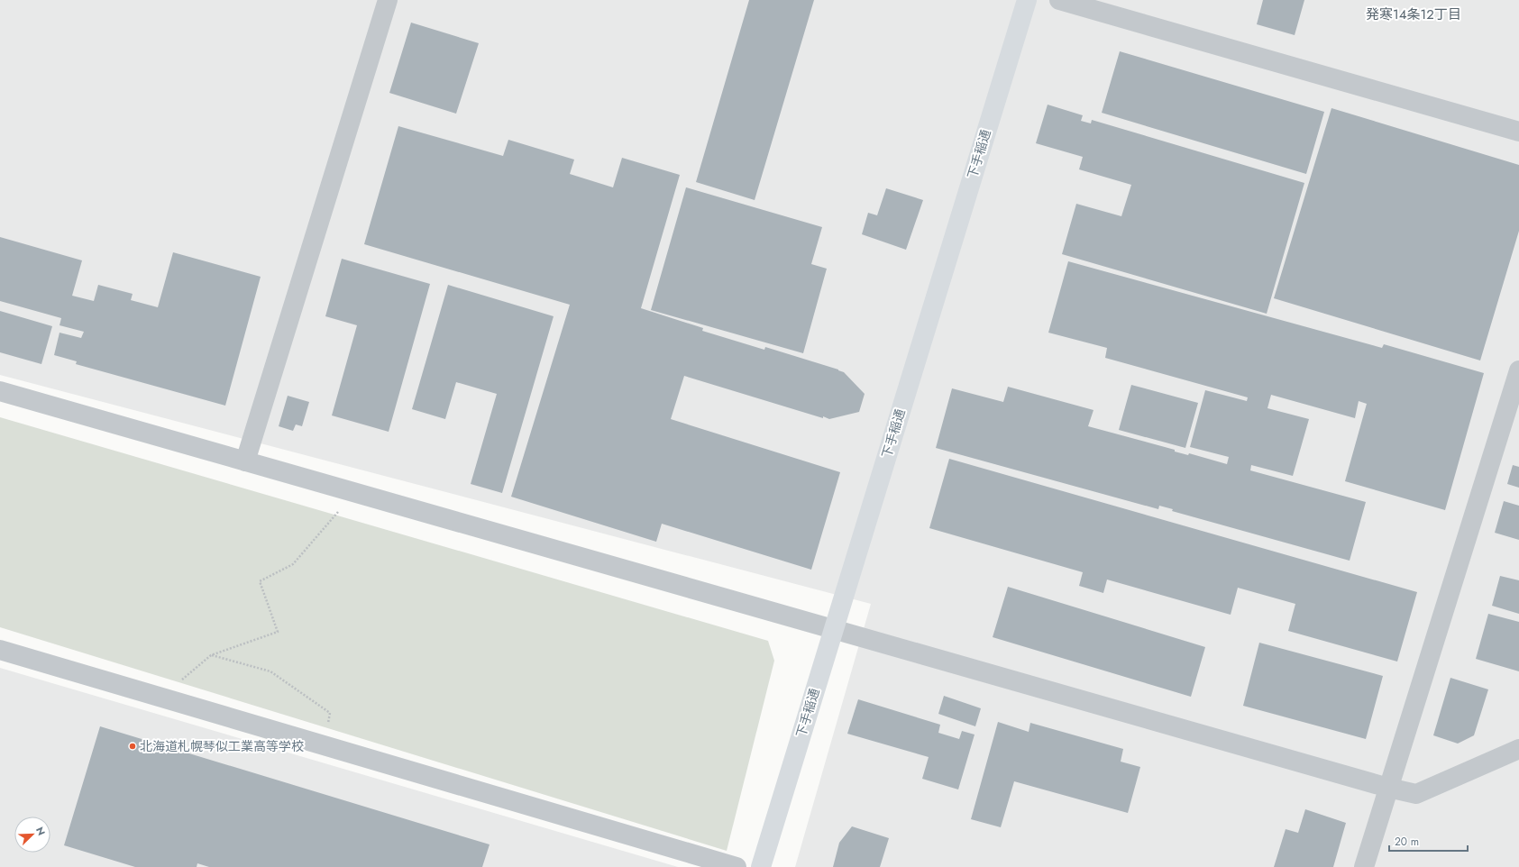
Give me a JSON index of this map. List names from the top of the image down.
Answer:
{
  "streets": {
    "main road": ["下手稲通"]
  },
  "districts": ["発寒14条12丁目"],
  "places": ["北海道札幌琴似工業高等学校"],
  "scale_bar": "20 m",
  "north": "top right"
}
